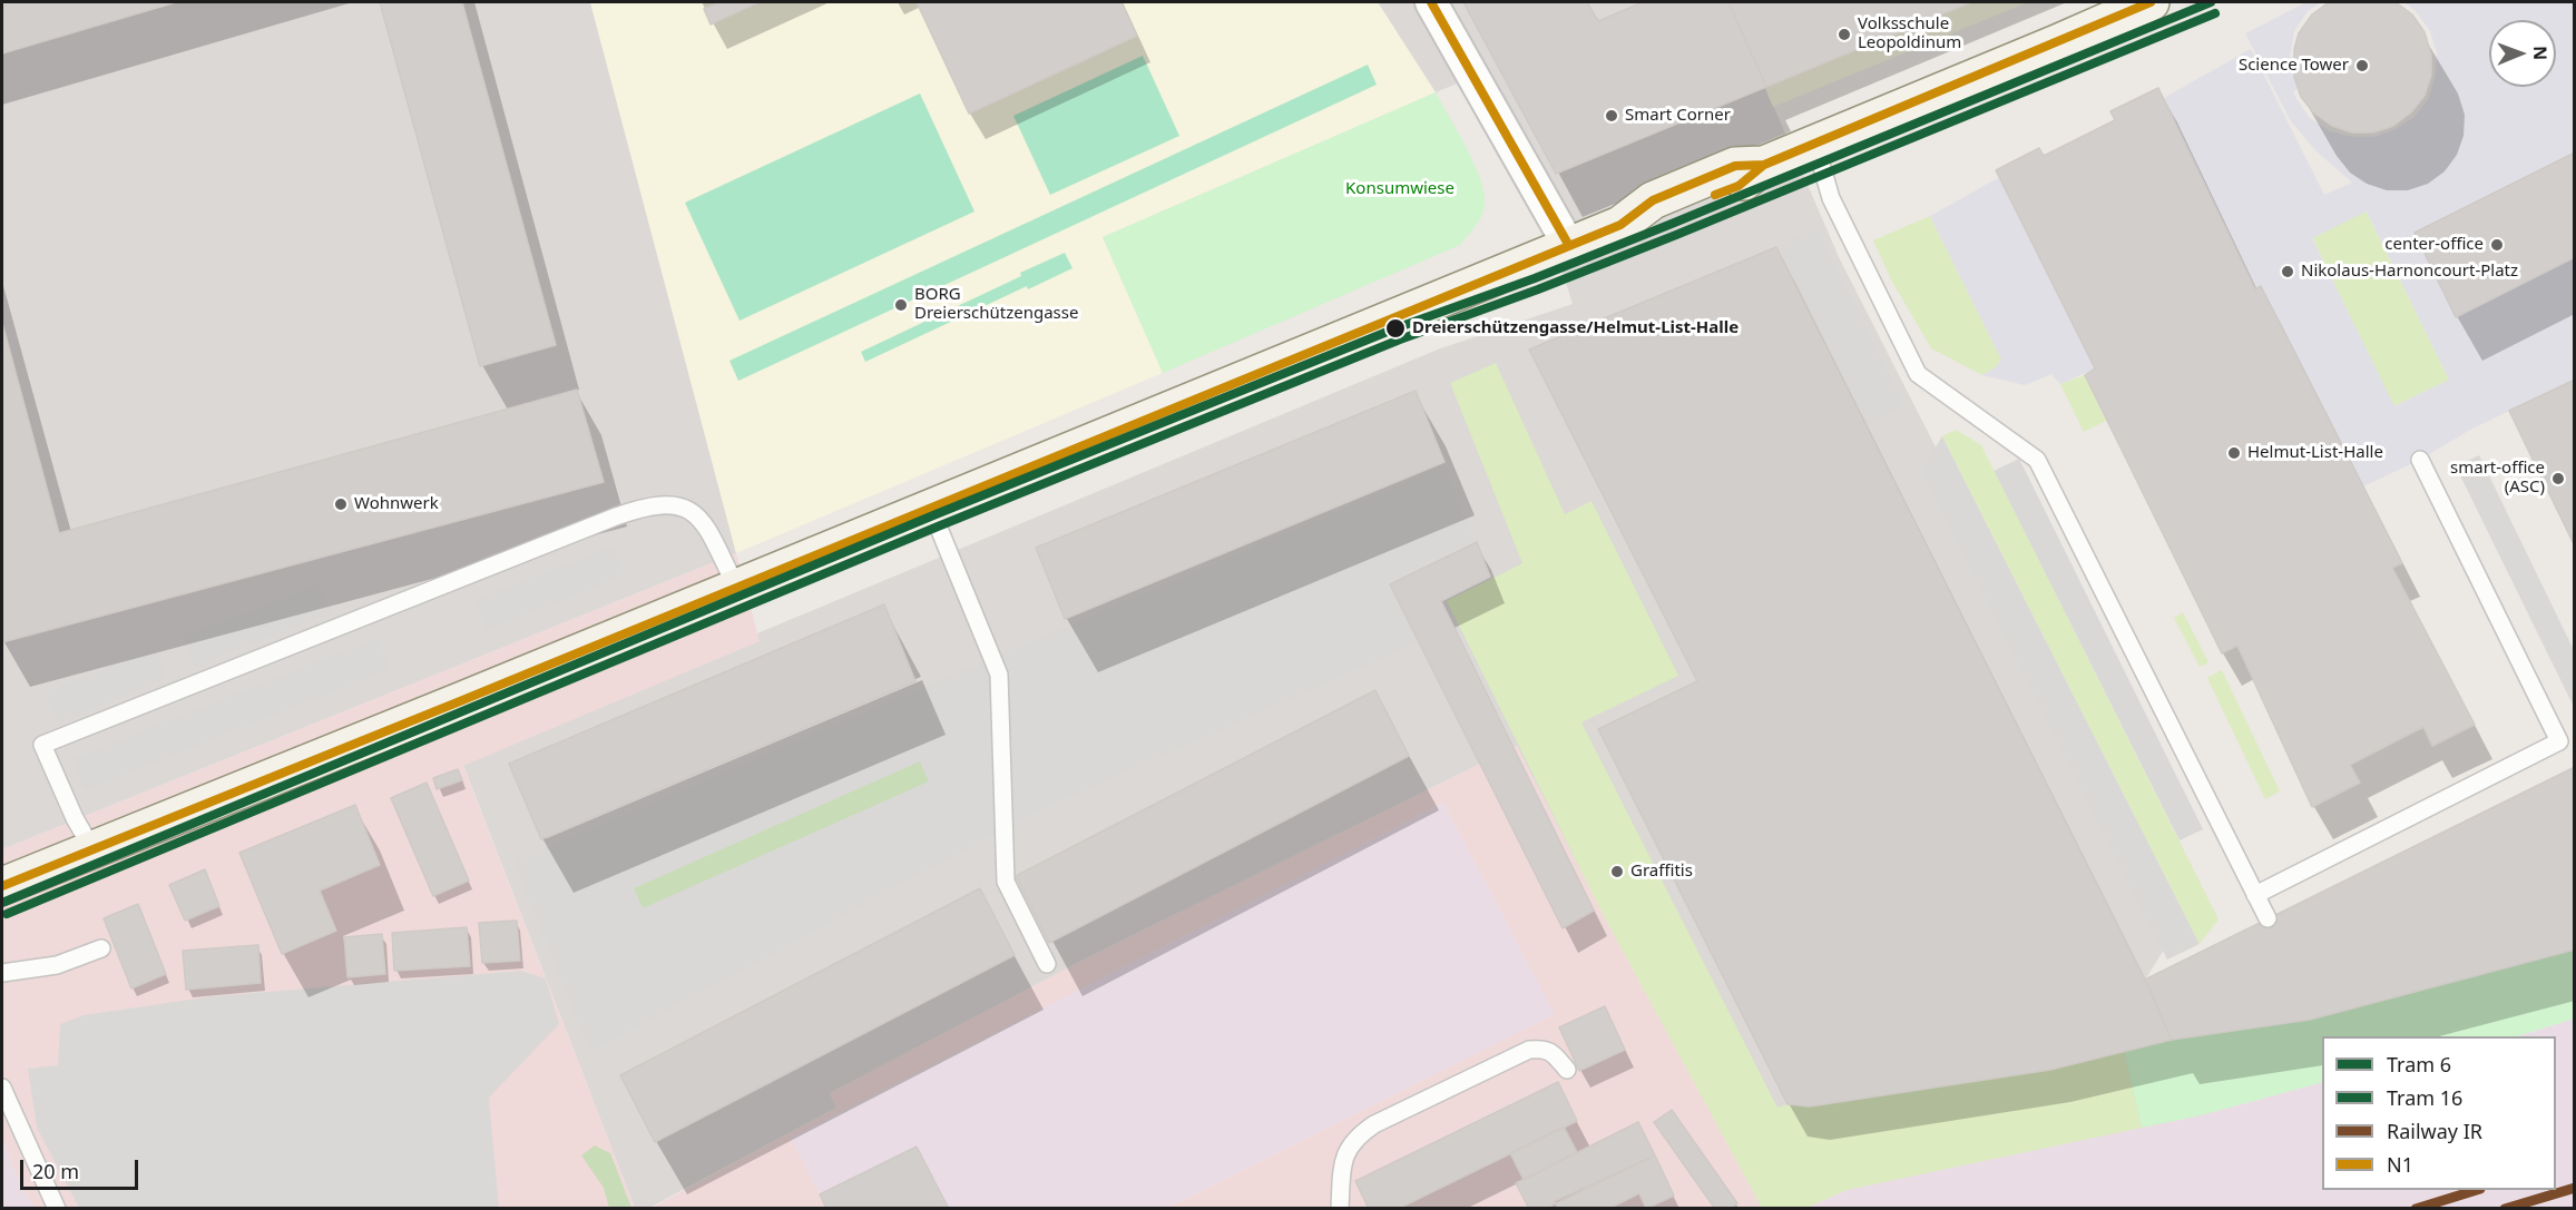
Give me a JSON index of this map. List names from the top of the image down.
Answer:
{
  "parks": ["Konsumwiese"],
  "places": [
    "Volksschule Leopoldinum",
    "Science Tower",
    "Smart Corner",
    "center-office",
    "Nikolaus-Harnoncourt-Platz",
    "BORG Dreierschützengasse",
    "Dreierschützengasse/Helmut-List-Halle",
    "Helmut-List-Halle",
    "smart-office (ASC)",
    "Wohnwerk",
    "Graffitis"
  ],
  "lines": [
    "tram line 6",
    "transit line N1",
    "tram line 16",
    "rail line IR"
  ],
  "legend": [
    "Tram 6",
    "Tram 16",
    "Railway IR",
    "N1"
  ],
  "scale_bar": "20 m",
  "north": "right"
}
